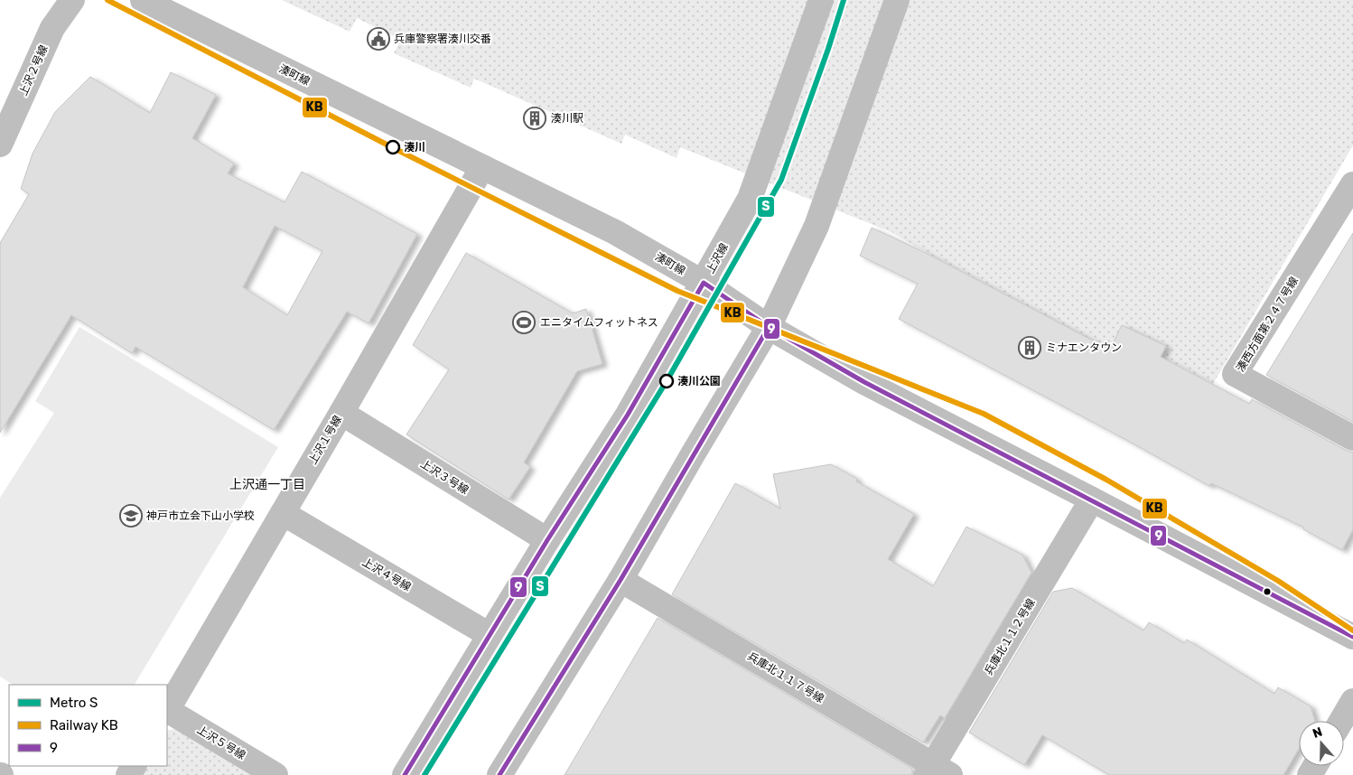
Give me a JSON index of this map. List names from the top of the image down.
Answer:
{
  "streets": {
    "street": [
      "上沢２号線",
      "湊町線",
      "上沢線",
      "湊西方面第２４７号線",
      "上沢１号線",
      "上沢３号線",
      "上沢４号線",
      "兵庫北１１２号線",
      "兵庫北１１７号線",
      "上沢５号線"
    ]
  },
  "crossings": [
    ["湊町線", "上沢線"],
    ["湊町線", "上沢１号線"],
    ["湊町線", "兵庫北１１２号線"],
    ["上沢線", "上沢３号線"],
    ["上沢線", "上沢４号線"],
    ["上沢１号線", "上沢３号線"],
    ["上沢１号線", "上沢４号線"],
    ["兵庫北１１２号線", "兵庫北１１７号線"]
  ],
  "districts": ["上沢通一丁目"],
  "places": {
    "public building": ["兵庫警察署湊川交番"],
    "building": ["湊川駅", "ミナエンタウン"],
    "other": ["湊川", "湊川公園"],
    "sports": ["エニタイムフィットネス"],
    "school or university": ["神戸市立会下山小学校"]
  },
  "lines": ["metro line S", "rail line KB", "transit line 9"],
  "legend": ["Metro S", "Railway KB", "9"],
  "north": "top"
}
